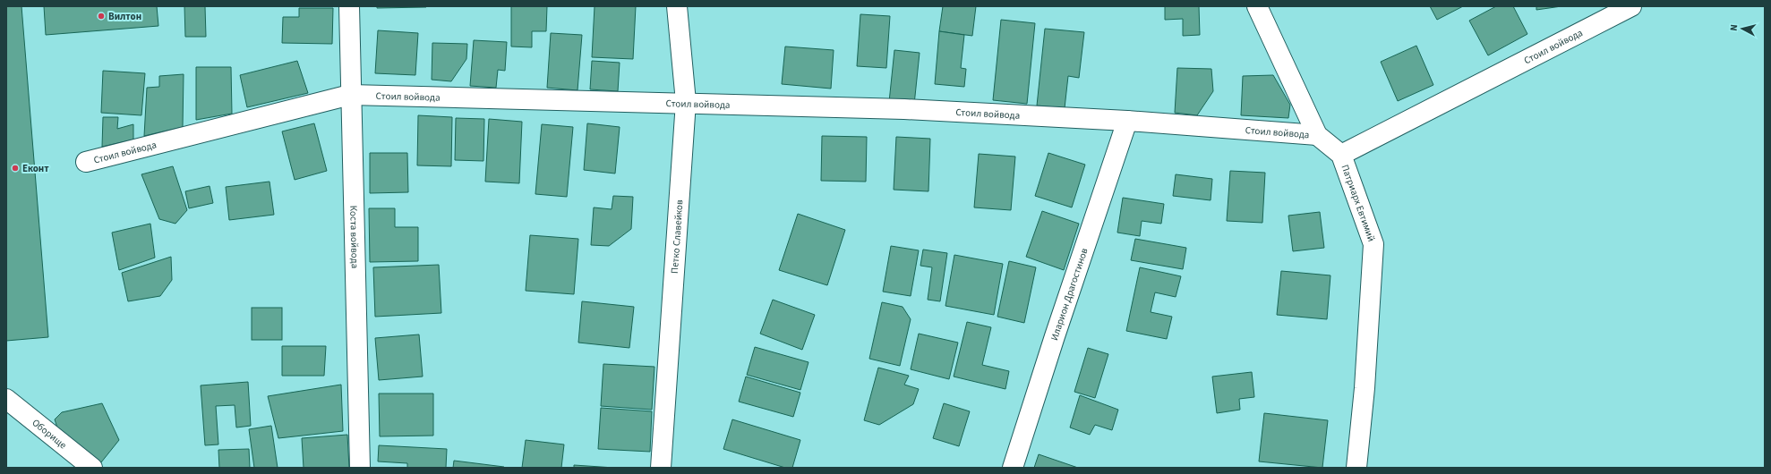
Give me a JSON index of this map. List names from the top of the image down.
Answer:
{
  "streets": {
    "street": [
      "Стоил войвода",
      "Патриарх Евтимий",
      "Коста войвода",
      "Петко Славейков",
      "Иларион Драгостинов",
      "Оборище"
    ]
  },
  "crossings": [
    ["Стоил войвода", "Патриарх Евтимий"],
    ["Стоил войвода", "Коста войвода"],
    ["Стоил войвода", "Петко Славейков"],
    ["Стоил войвода", "Иларион Драгостинов"]
  ],
  "places": ["Вилтон", "Еконт"],
  "north": "left"
}
